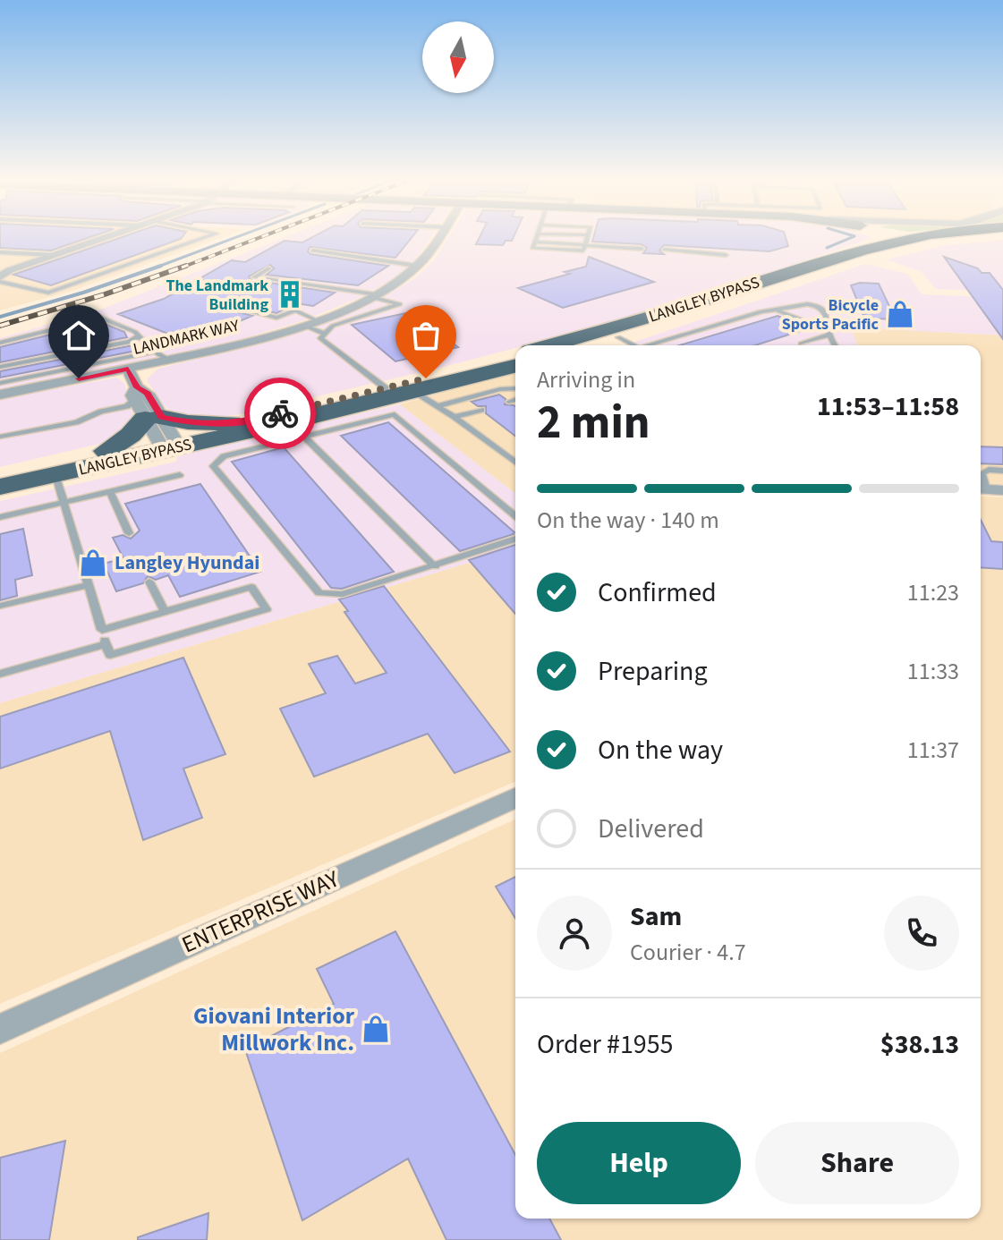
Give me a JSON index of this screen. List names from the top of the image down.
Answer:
{
  "streets": {
    "highway": ["LANGLEY BYPASS"],
    "street": ["LANDMARK WAY", "ENTERPRISE WAY"]
  },
  "places": {
    "building": ["The Landmark Building"],
    "shop": ["Bicycle Sports Pacific", "Langley Hyundai", "Giovani Interior Millwork Inc."]
  },
  "north": "bottom",
  "page": {
    "heading": ["2 min", "Arriving in", "11:53–11:58"],
    "panel": [
      "Sam",
      "Courier · 4.7",
      "Order #1955",
      "$38.13"
    ],
    "bar": "On the way · 140 m",
    "list": [
      ["Confirmed", "11:23"],
      ["Preparing", "11:33"],
      ["On the way", "11:37"],
      "Delivered"
    ],
    "buttons": ["Help", "Share"]
  }
}
